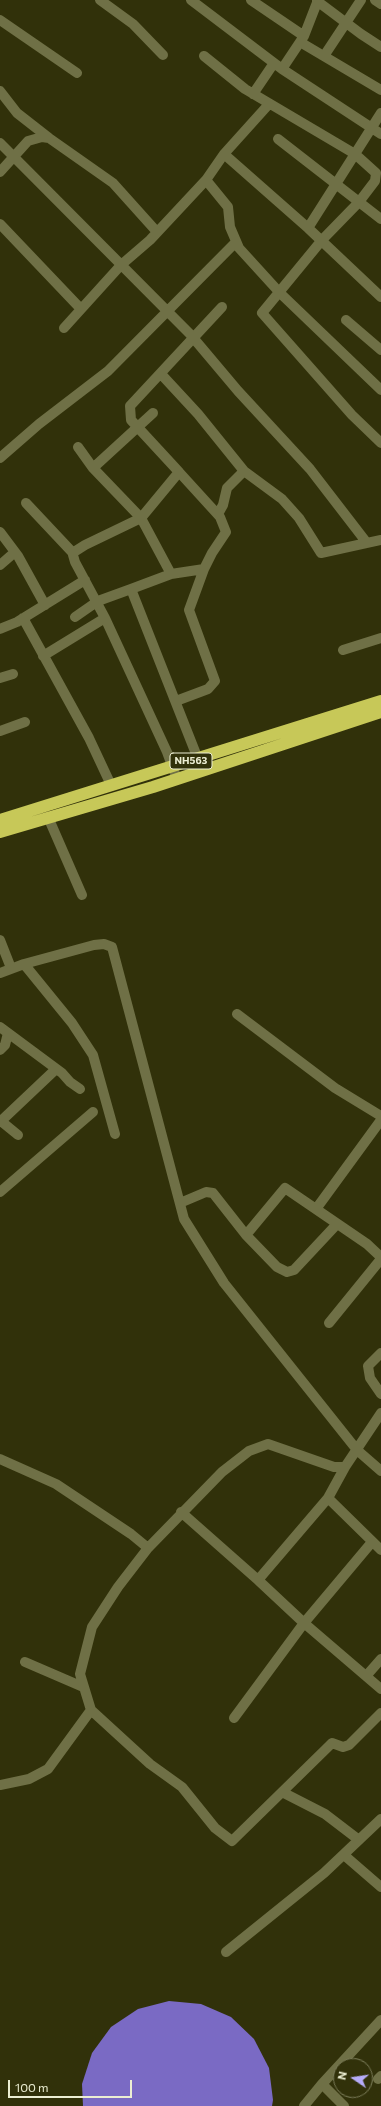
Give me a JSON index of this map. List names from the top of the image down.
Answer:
{
  "streets": {
    "highway": ["NH563"]
  },
  "scale_bar": "100 m",
  "north": "left"
}
